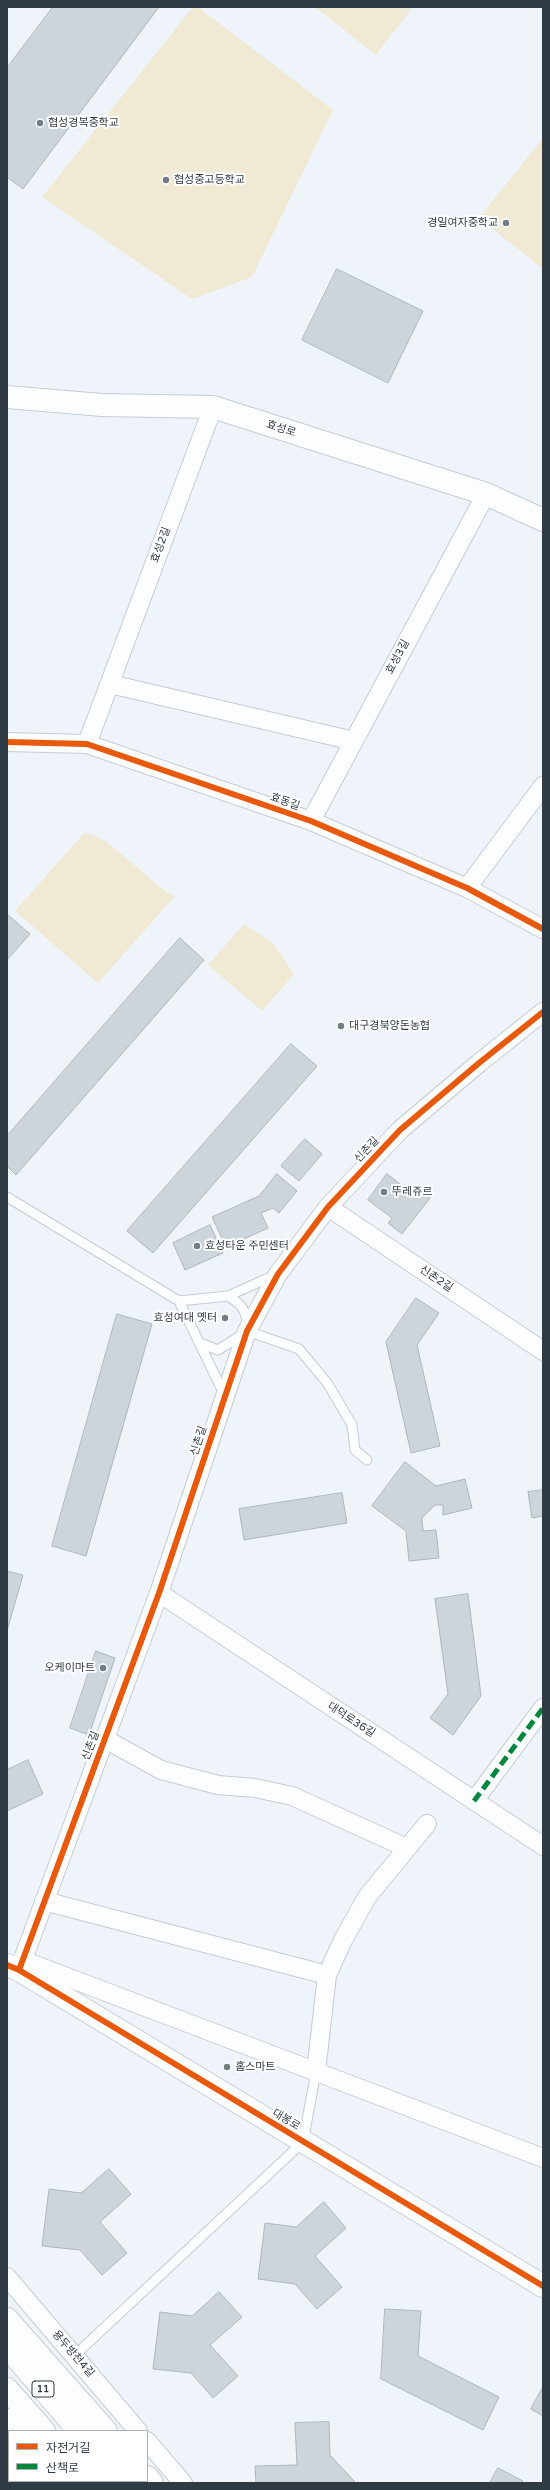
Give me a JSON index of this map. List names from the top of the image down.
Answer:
{
  "streets": {
    "main road": ["효성로", "대봉로", "11"],
    "street": [
      "효성2길",
      "효성3길",
      "효동길",
      "신촌길",
      "신촌2길",
      "대덕로36길",
      "용두방천4길"
    ]
  },
  "crossings": [
    ["효성로", "효성2길"],
    ["효성로", "효성3길"],
    ["효성2길", "효동길"],
    ["효성3길", "효동길"],
    ["신촌길", "신촌2길"],
    ["신촌길", "대덕로36길"],
    ["신촌길", "대봉로"]
  ],
  "places": [
    "협성경복중학교",
    "협성중고등학교",
    "경일여자중학교",
    "대구경북양돈농협",
    "뚜레쥬르",
    "효성타운 주민센터",
    "효성여대 옛터",
    "오케이마트",
    "홈스마트"
  ],
  "legend": ["자전거길", "산책로"]
}
